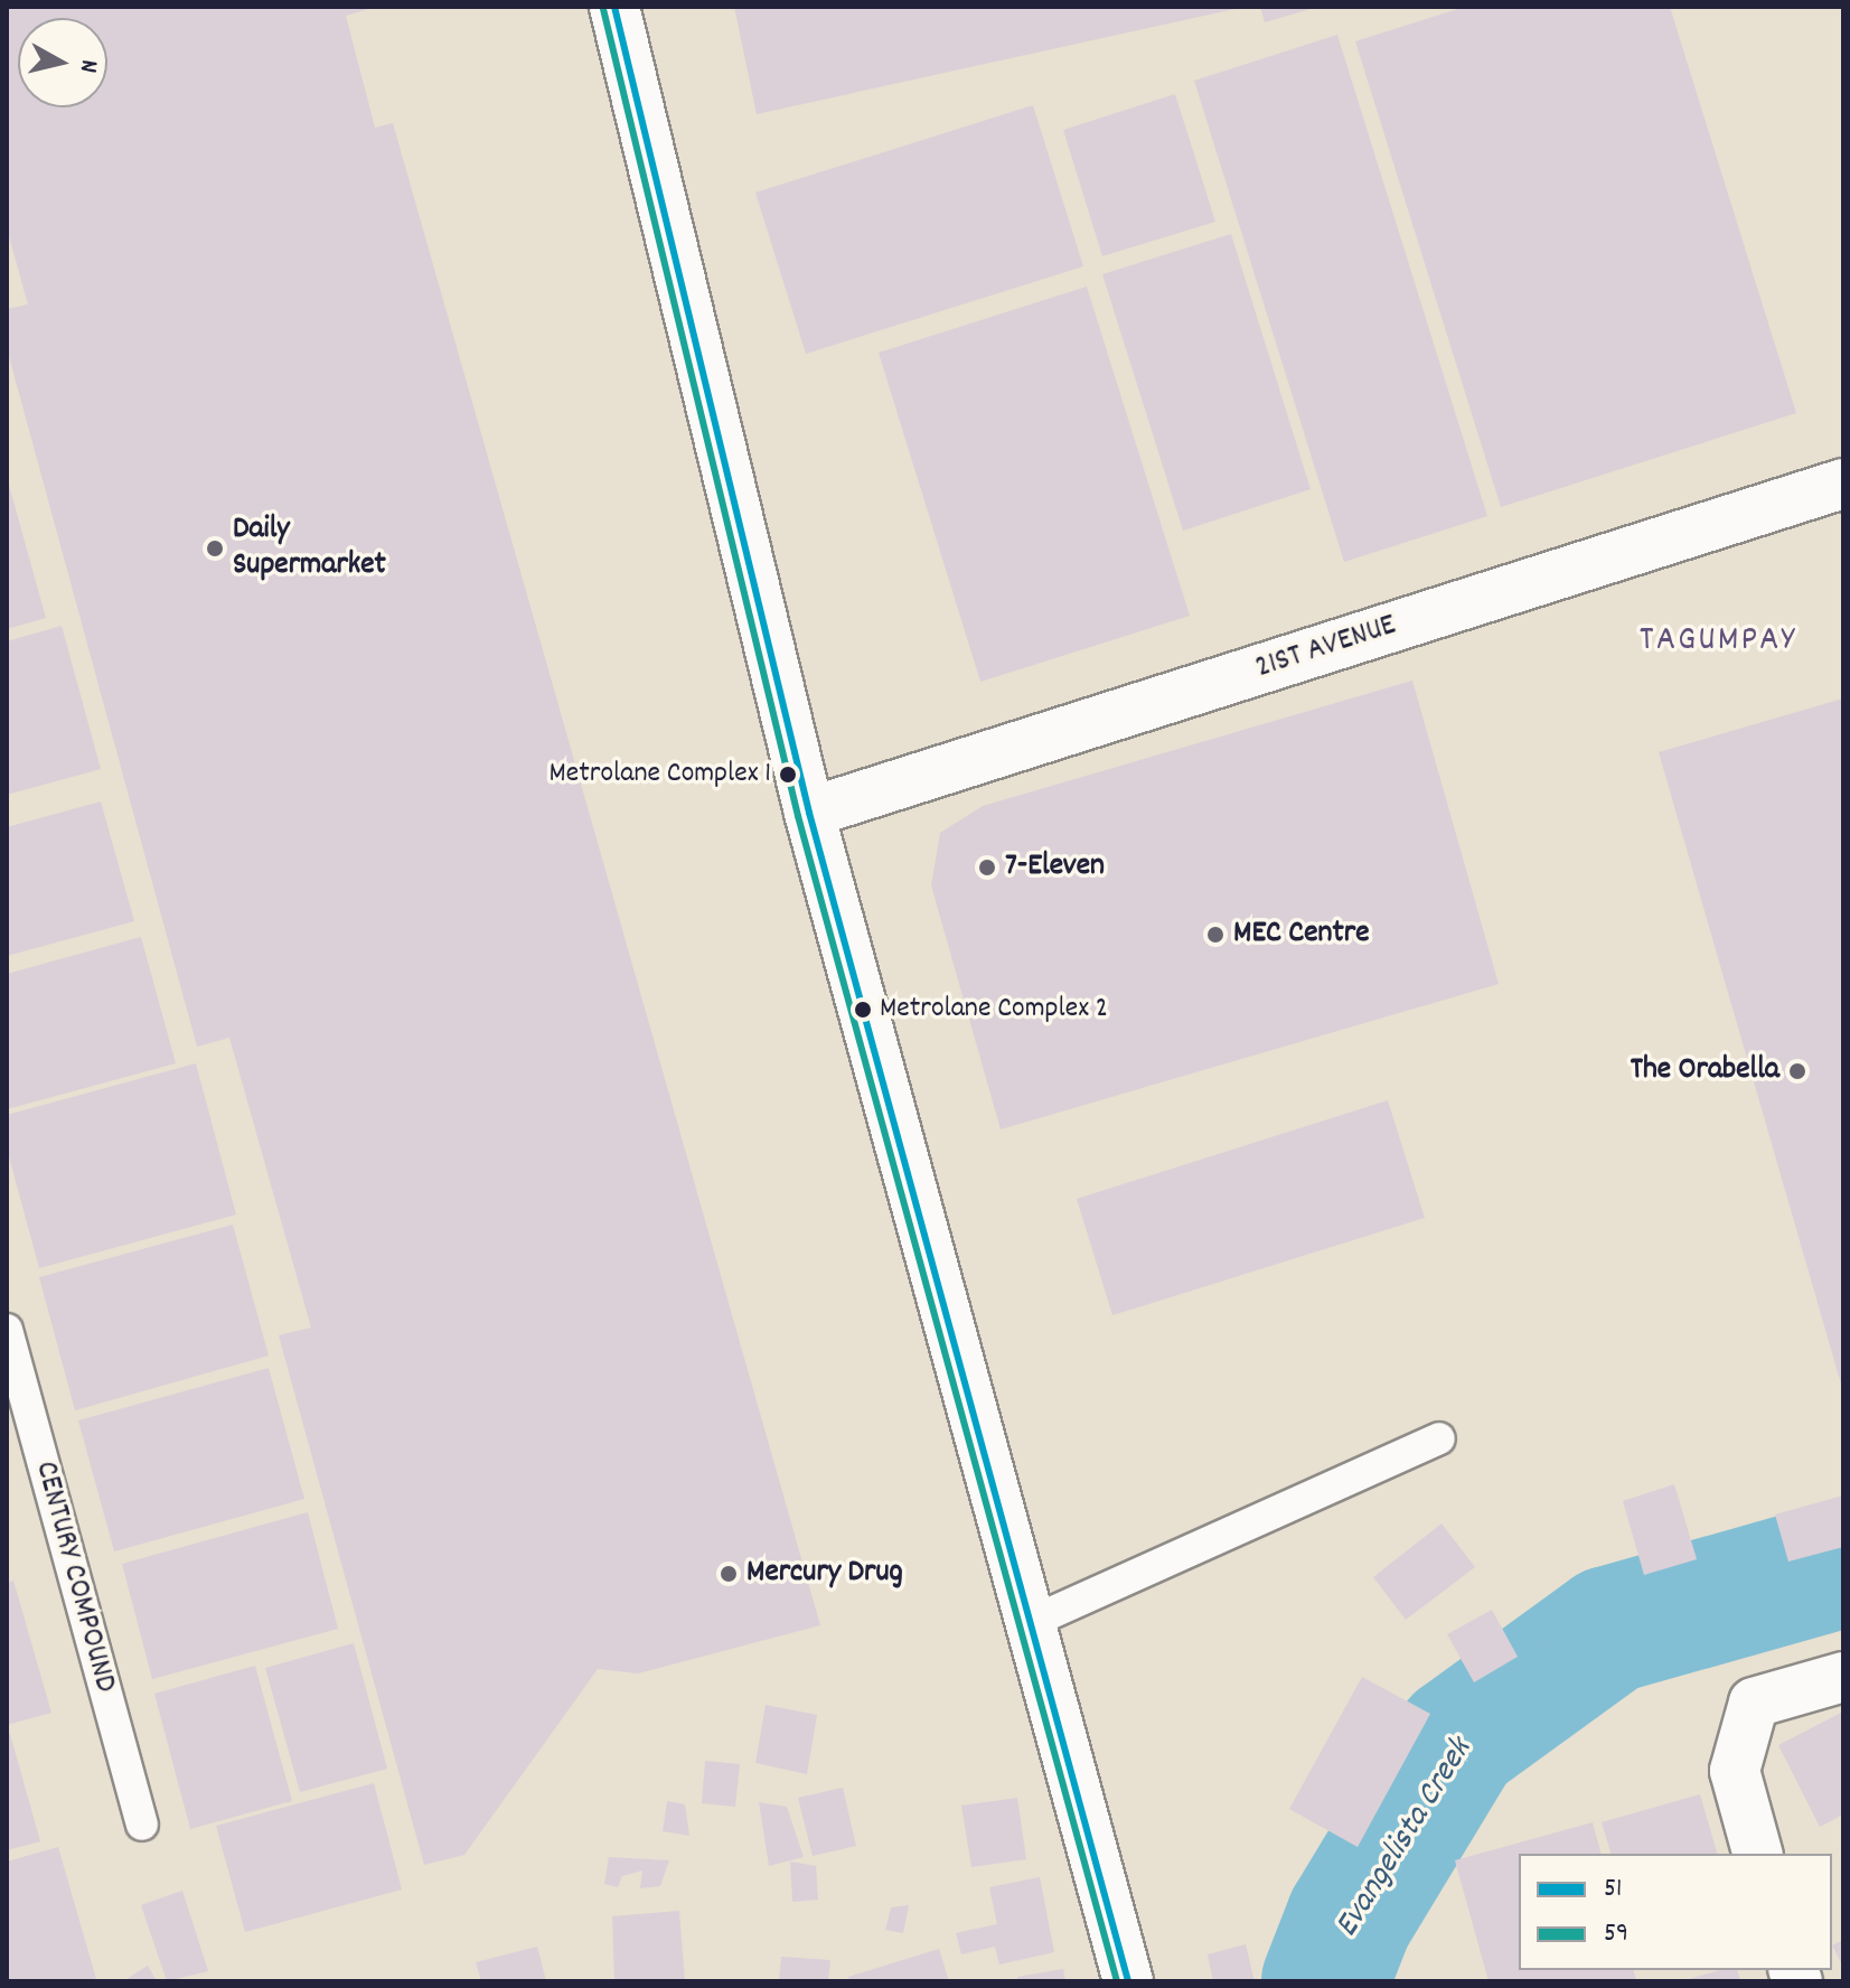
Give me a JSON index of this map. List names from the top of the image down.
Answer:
{
  "streets": {
    "main road": ["21ST AVENUE"],
    "lane": ["CENTURY COMPOUND"]
  },
  "districts": ["TAGUMPAY"],
  "water": ["Evangelista Creek"],
  "places": [
    "Daily Supermarket",
    "Metrolane Complex 1",
    "7-Eleven",
    "MEC Centre",
    "Metrolane Complex 2",
    "The Orabella",
    "Mercury Drug"
  ],
  "lines": ["transit line 51", "transit line 59"],
  "legend": ["51", "59"],
  "north": "right"
}
